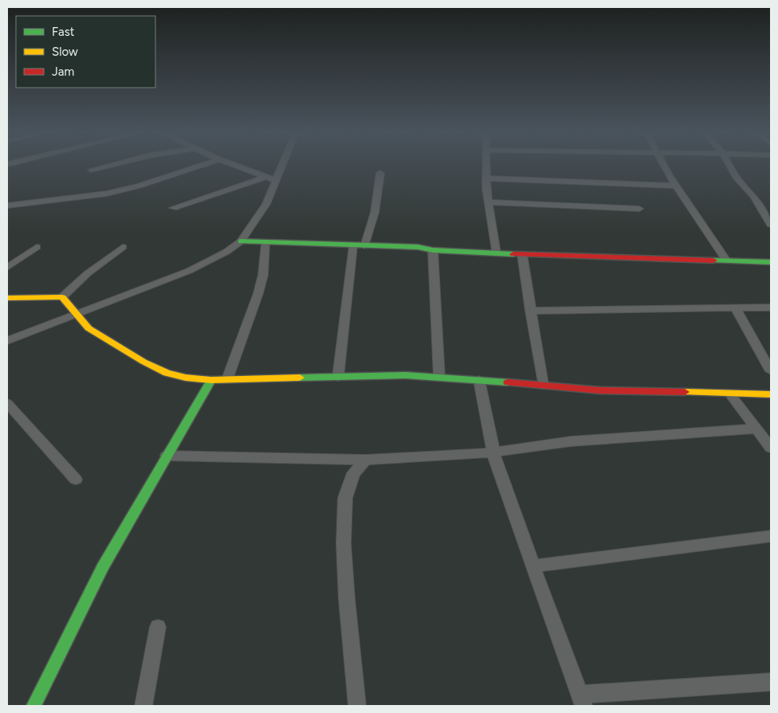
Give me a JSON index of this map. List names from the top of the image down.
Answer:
{
  "legend": ["Fast", "Slow", "Jam"]
}
